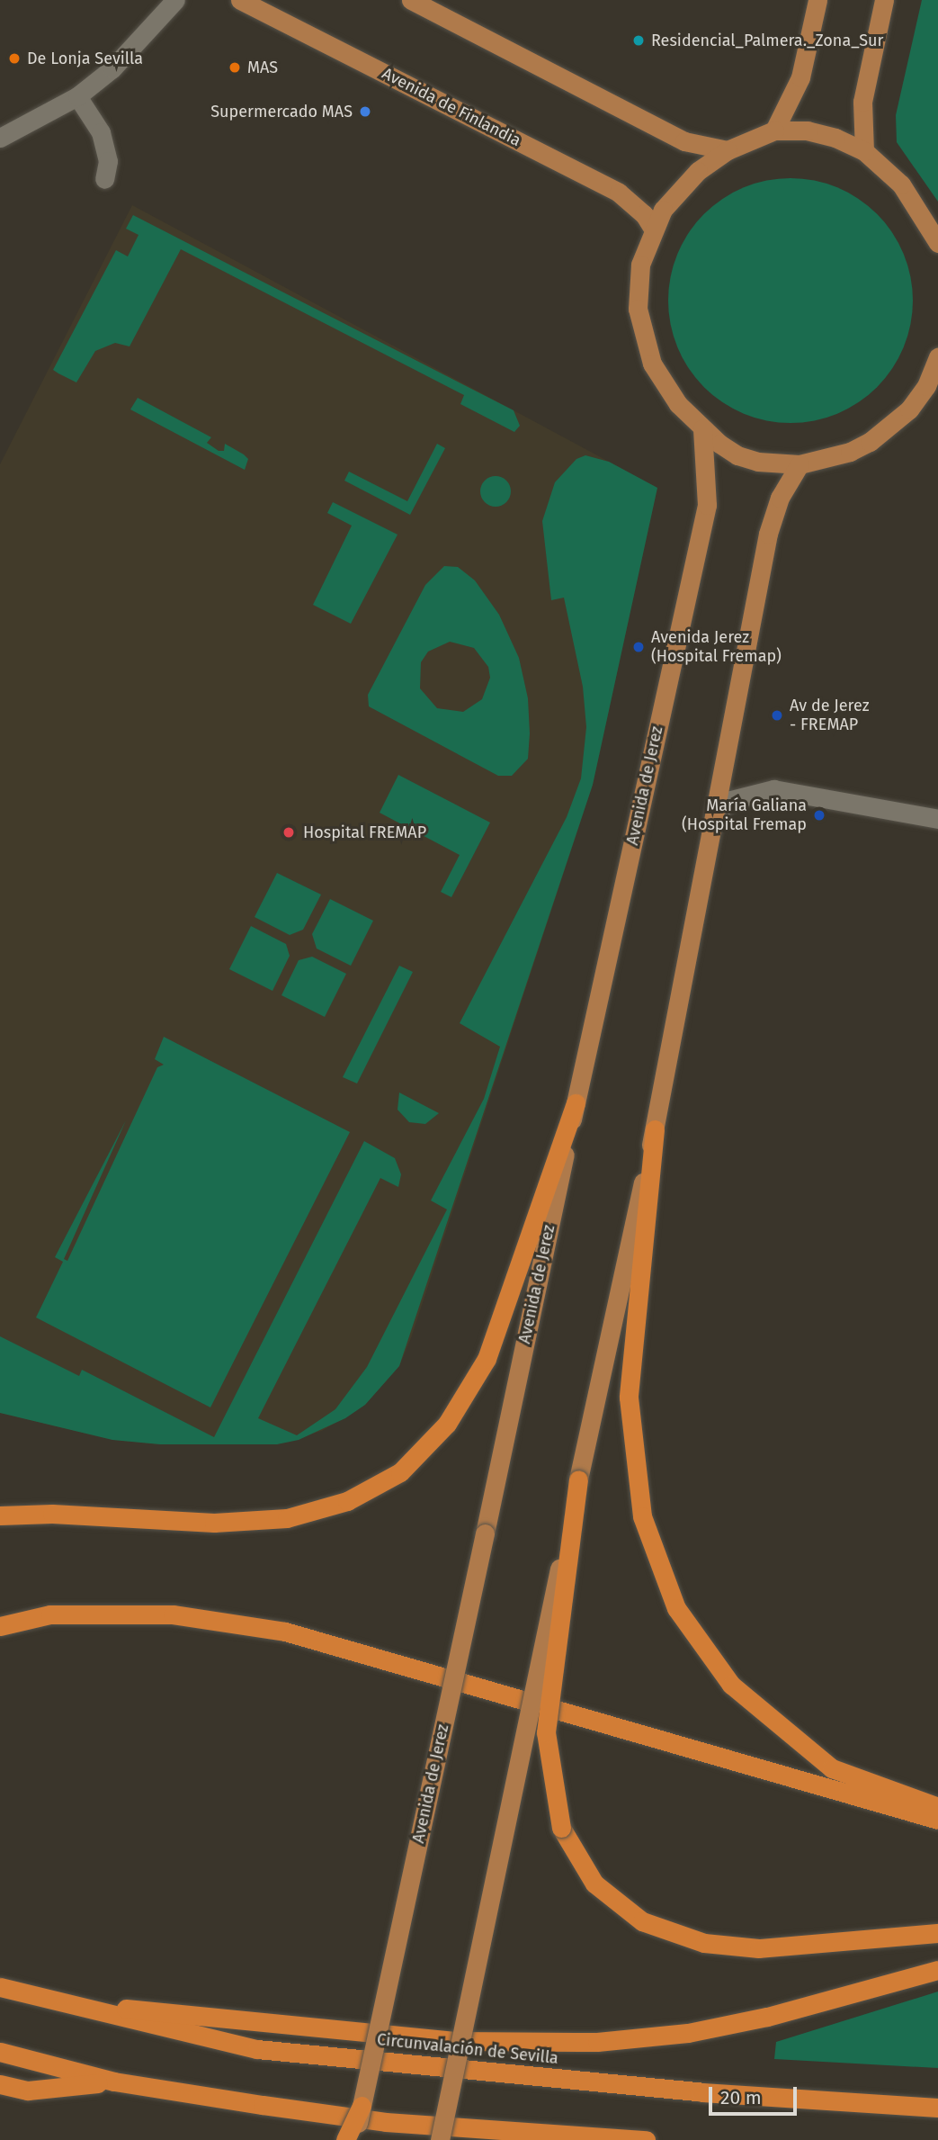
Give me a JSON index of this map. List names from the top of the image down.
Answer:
{
  "streets": {
    "highway": ["Circunvalación de Sevilla"],
    "main road": ["Avenida de Finlandia", "Avenida de Jerez"]
  },
  "places": [
    "Residencial_Palmera._Zona_Sur",
    "De Lonja Sevilla",
    "MAS",
    "Supermercado MAS",
    "Avenida Jerez (Hospital Fremap)",
    "Av de Jerez - FREMAP",
    "María Galiana (Hospital Fremap",
    "Hospital FREMAP"
  ],
  "scale_bar": "20 m"
}
